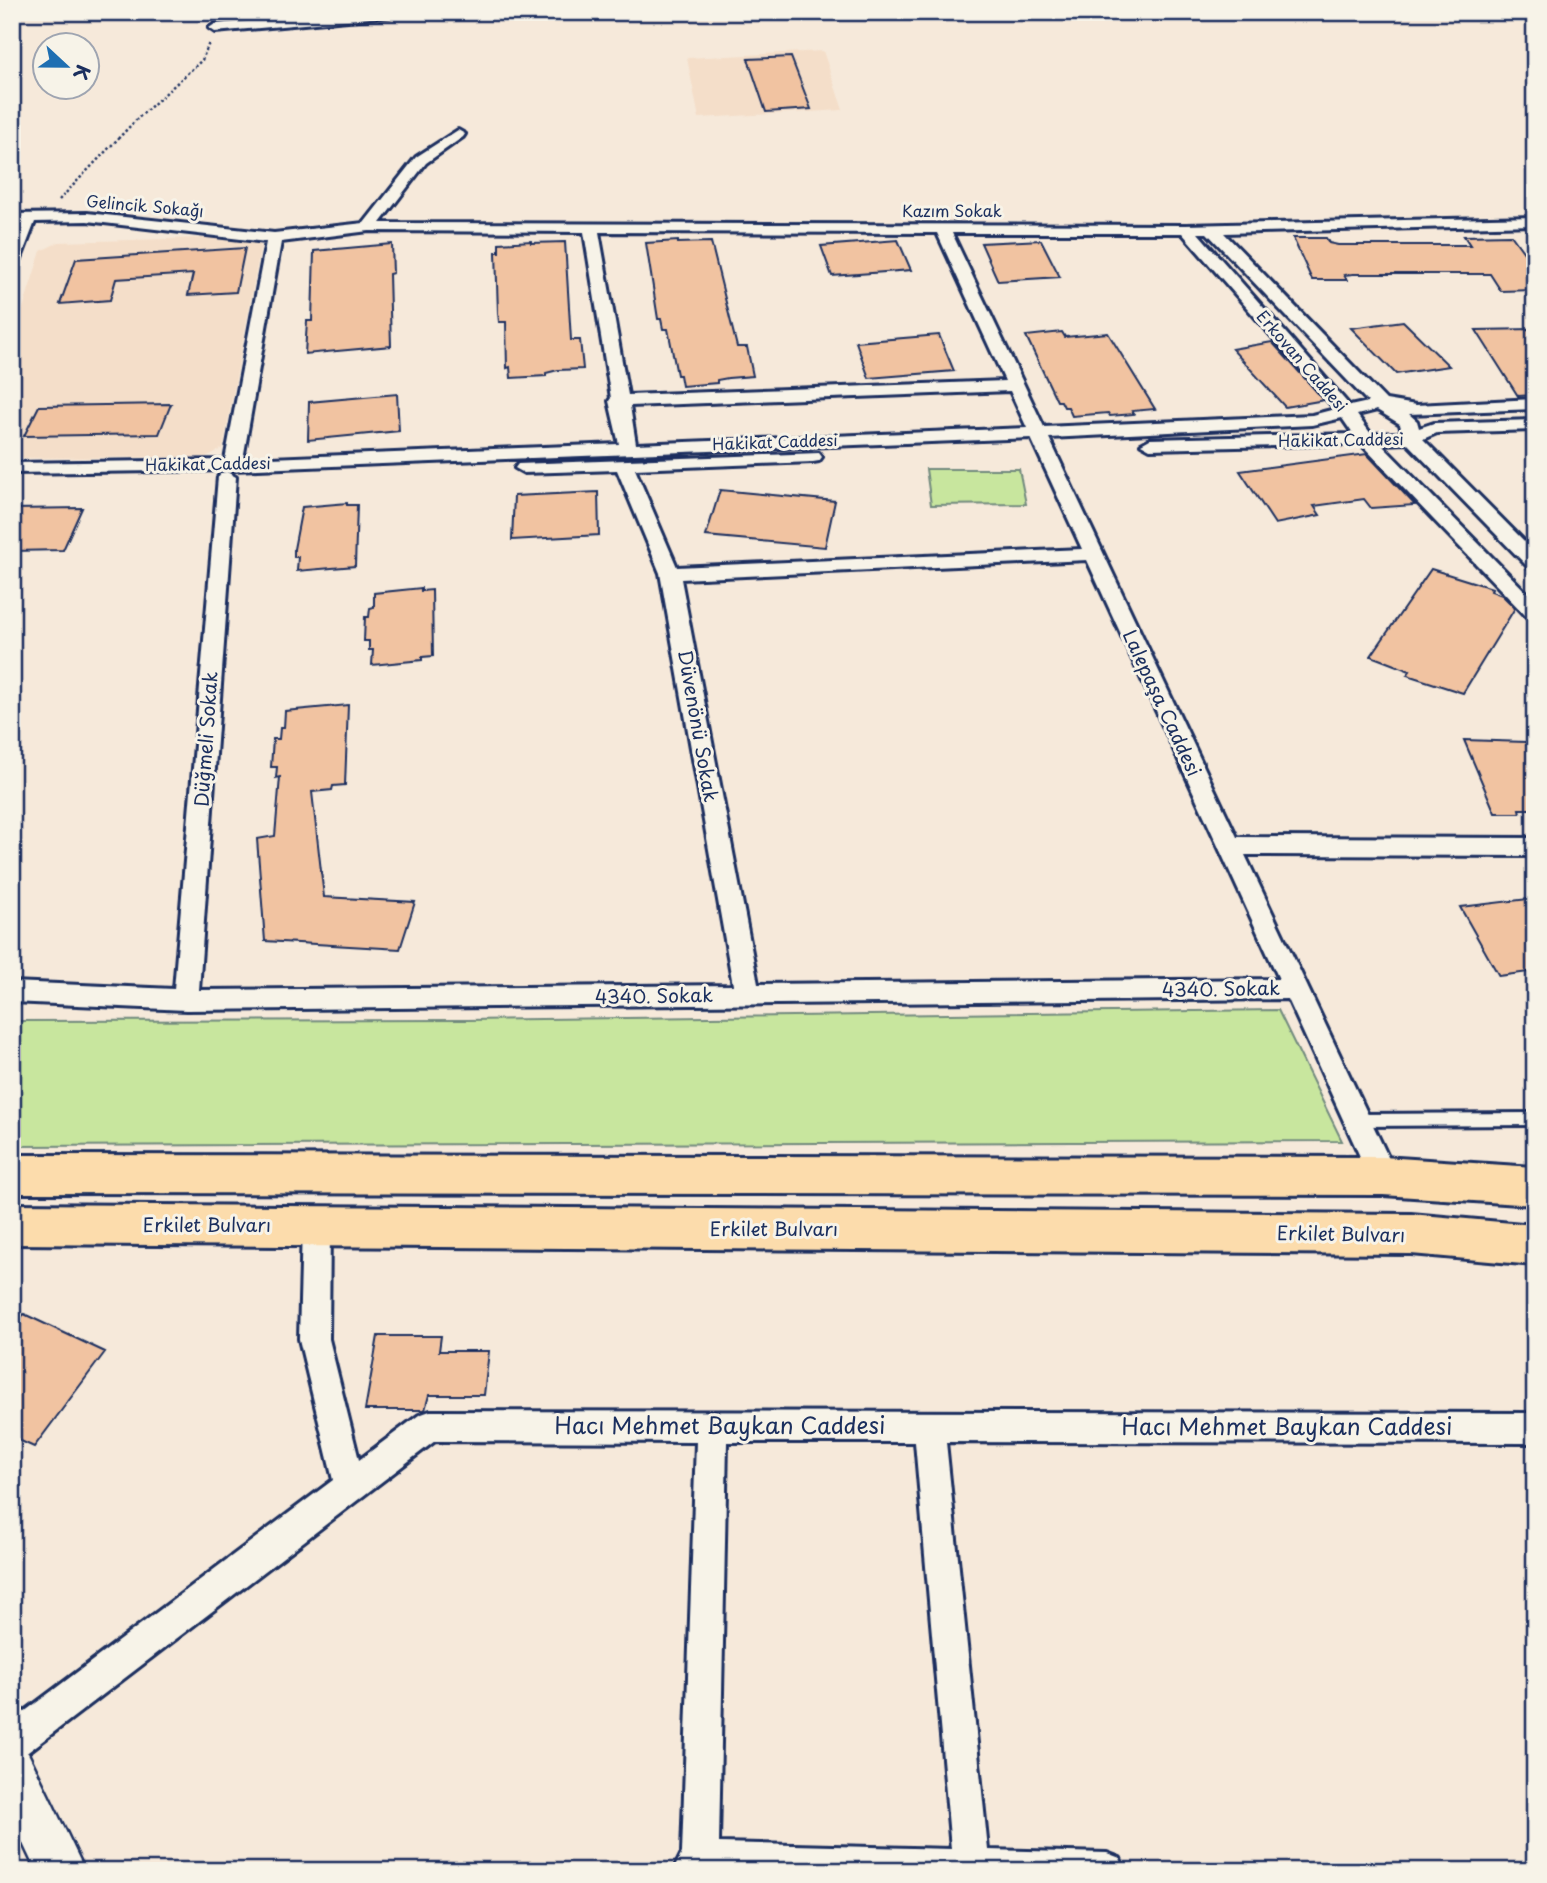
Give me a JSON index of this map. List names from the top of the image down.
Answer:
{
  "streets": {
    "main road": ["Erkilet Bulvarı"],
    "street": [
      "Gelincik Sokağı",
      "Kazım Sokak",
      "Erkovan Caddesi",
      "Hakikat Caddesi",
      "Lalepaşa Caddesi",
      "Düvenönü Sokak",
      "Düğmeli Sokak",
      "4340. Sokak",
      "Hacı Mehmet Baykan Caddesi"
    ]
  },
  "crossings": [
    ["Gelincik Sokağı", "Kazım Sokak"],
    ["Gelincik Sokağı", "Düğmeli Sokak"],
    ["Kazım Sokak", "Erkovan Caddesi"],
    ["Kazım Sokak", "Lalepaşa Caddesi"],
    ["Kazım Sokak", "Düvenönü Sokak"],
    ["Erkovan Caddesi", "Hakikat Caddesi"],
    ["Hakikat Caddesi", "Lalepaşa Caddesi"],
    ["Hakikat Caddesi", "Düvenönü Sokak"],
    ["Hakikat Caddesi", "Düğmeli Sokak"],
    ["Lalepaşa Caddesi", "4340. Sokak"],
    ["Düvenönü Sokak", "4340. Sokak"],
    ["Düğmeli Sokak", "4340. Sokak"]
  ],
  "north": "right"
}
